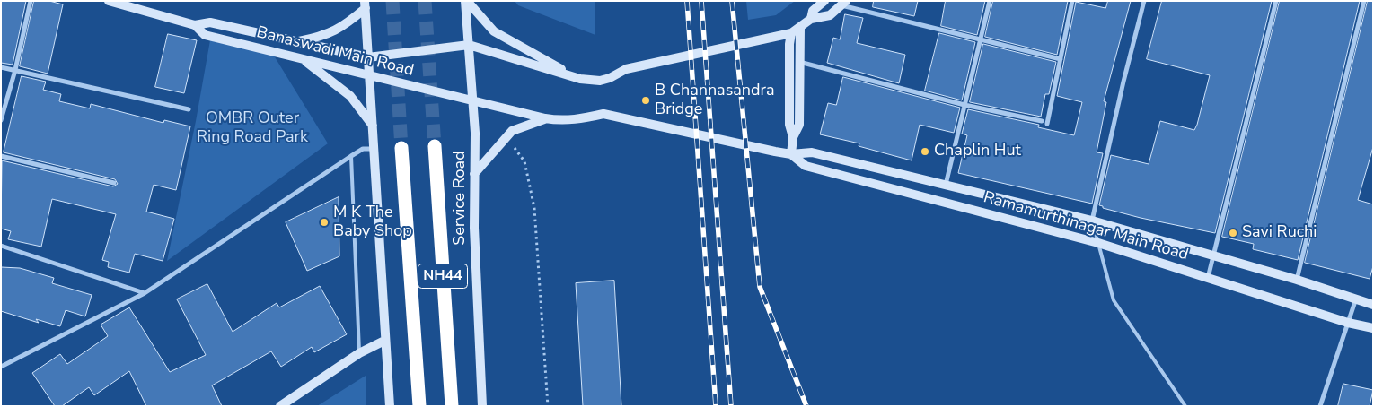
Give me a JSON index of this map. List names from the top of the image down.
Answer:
{
  "streets": {
    "highway": ["NH44"],
    "main road": ["Banaswadi Main Road", "Service Road", "Ramamurthinagar Main Road"]
  },
  "crossings": [
    ["Banaswadi Main Road", "Service Road"],
    ["Banaswadi Main Road", "Ramamurthinagar Main Road"],
    ["Service Road", "Ramamurthinagar Main Road"]
  ],
  "parks": ["OMBR Outer Ring Road Park"],
  "places": [
    "B Channasandra Bridge",
    "Chaplin Hut",
    "M K The Baby Shop",
    "Savi Ruchi"
  ]
}
